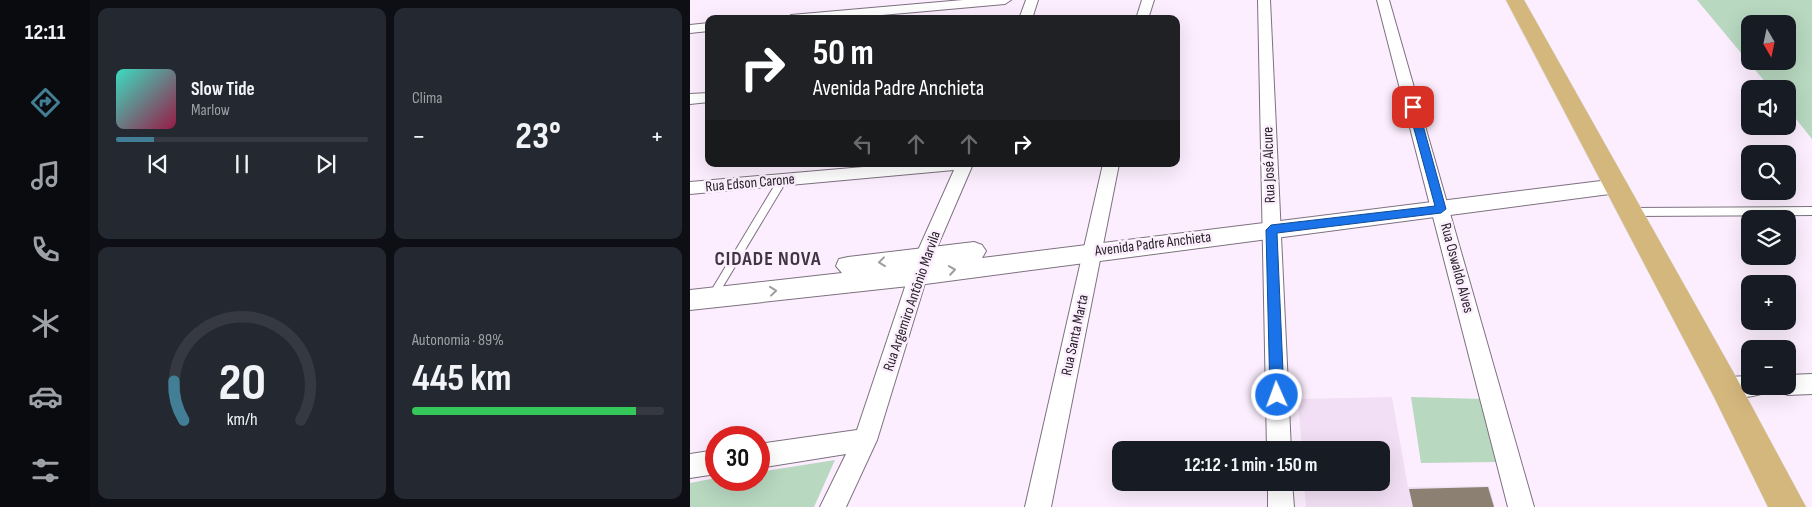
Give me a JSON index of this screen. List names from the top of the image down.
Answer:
{
  "streets": {
    "street": [
      "Rua José Alcure",
      "Rua Edson Carone",
      "Avenida Padre Anchieta",
      "Rua Oswaldo Alves",
      "Rua Argemiro Antônio Marvila",
      "Rua Santa Marta"
    ]
  },
  "crossings": [
    ["Rua José Alcure", "Avenida Padre Anchieta"],
    ["Avenida Padre Anchieta", "Rua Oswaldo Alves"],
    ["Avenida Padre Anchieta", "Rua Argemiro Antônio Marvila"],
    ["Avenida Padre Anchieta", "Rua Santa Marta"]
  ],
  "districts": ["CIDADE NOVA"],
  "north": "bottom",
  "page": {
    "tabs": "12:11",
    "tile": [
      "Clima",
      ["Autonomia · 89%", "445 km"]
    ],
    "map_buttons": ["+", "−"],
    "turn": ["50 m", "Avenida Padre Anchieta"],
    "song": ["Slow Tide", "Marlow"],
    "heat": ["−", "23°", "+"],
    "limit": "30",
    "trip": "12:12 · 1 min · 150 m",
    "gauge": ["20", "km/h"]
  }
}
